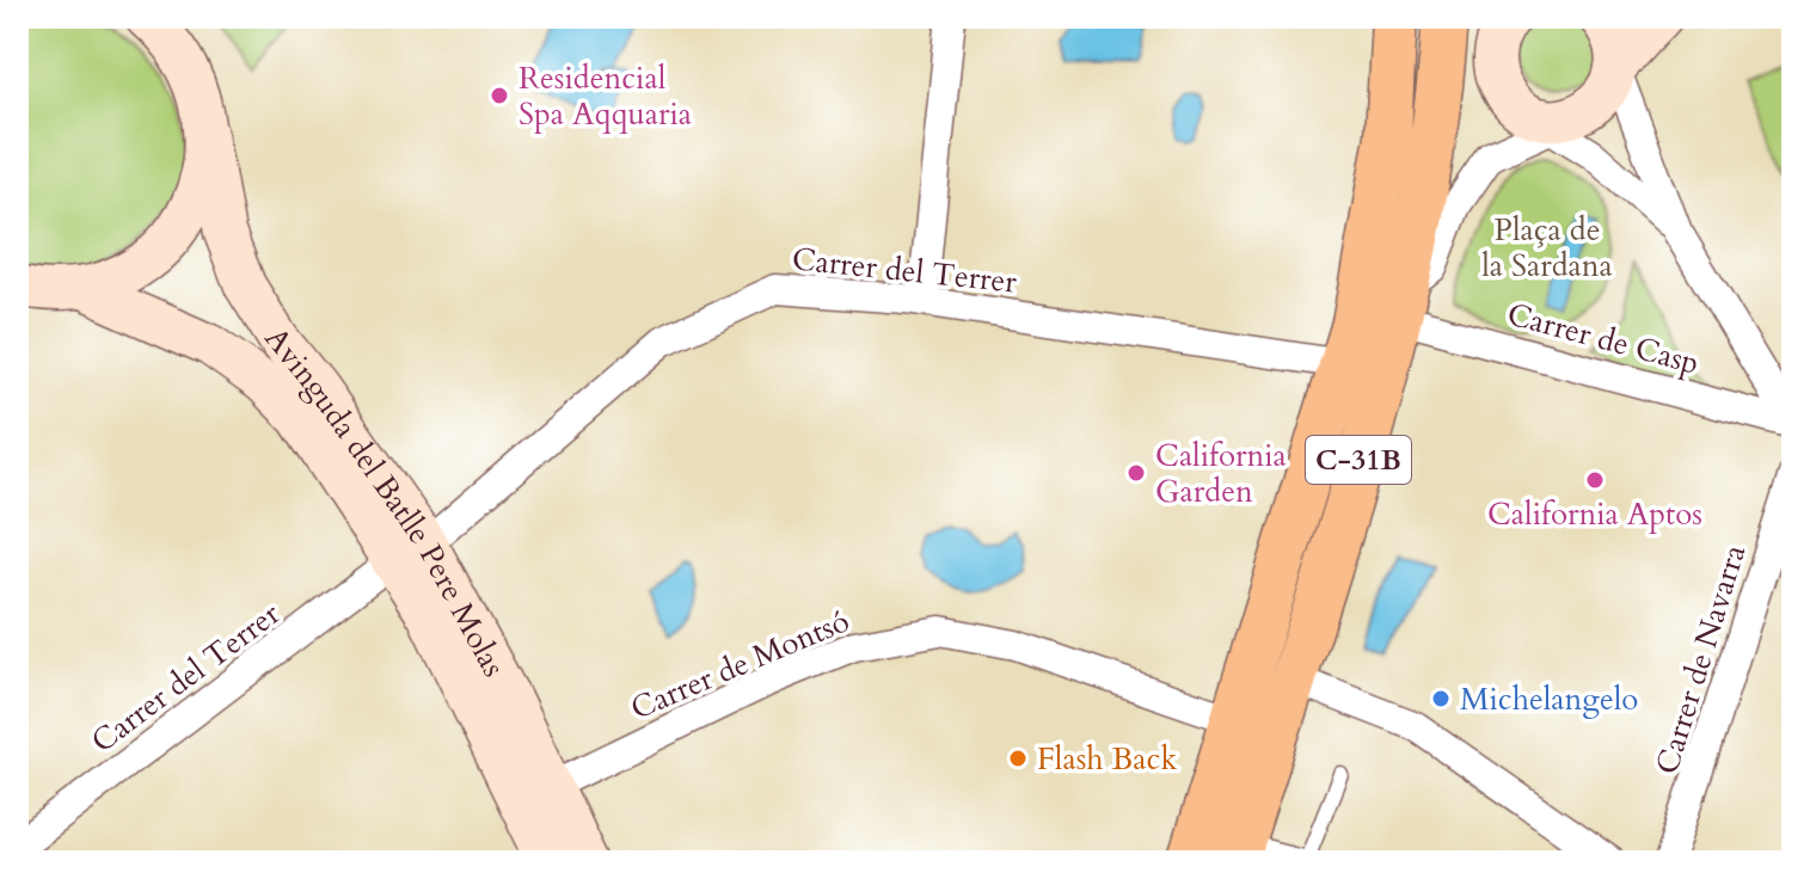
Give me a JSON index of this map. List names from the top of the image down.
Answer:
{
  "streets": {
    "main road": ["C-31B"],
    "street": [
      "Carrer del Terrer",
      "Carrer de Casp",
      "Avinguda del Batlle Pere Molas",
      "Carrer de Navarra",
      "Carrer de Montsó"
    ]
  },
  "crossings": [
    ["Carrer del Terrer", "C-31B"],
    ["Carrer del Terrer", "Avinguda del Batlle Pere Molas"],
    ["Carrer de Casp", "C-31B"],
    ["C-31B", "Carrer de Montsó"],
    ["Avinguda del Batlle Pere Molas", "Carrer de Montsó"]
  ],
  "parks": ["Plaça de la Sardana"],
  "places": [
    "Residencial Spa Aqquaria",
    "California Garden",
    "California Aptos",
    "Michelangelo",
    "Flash Back"
  ]
}
